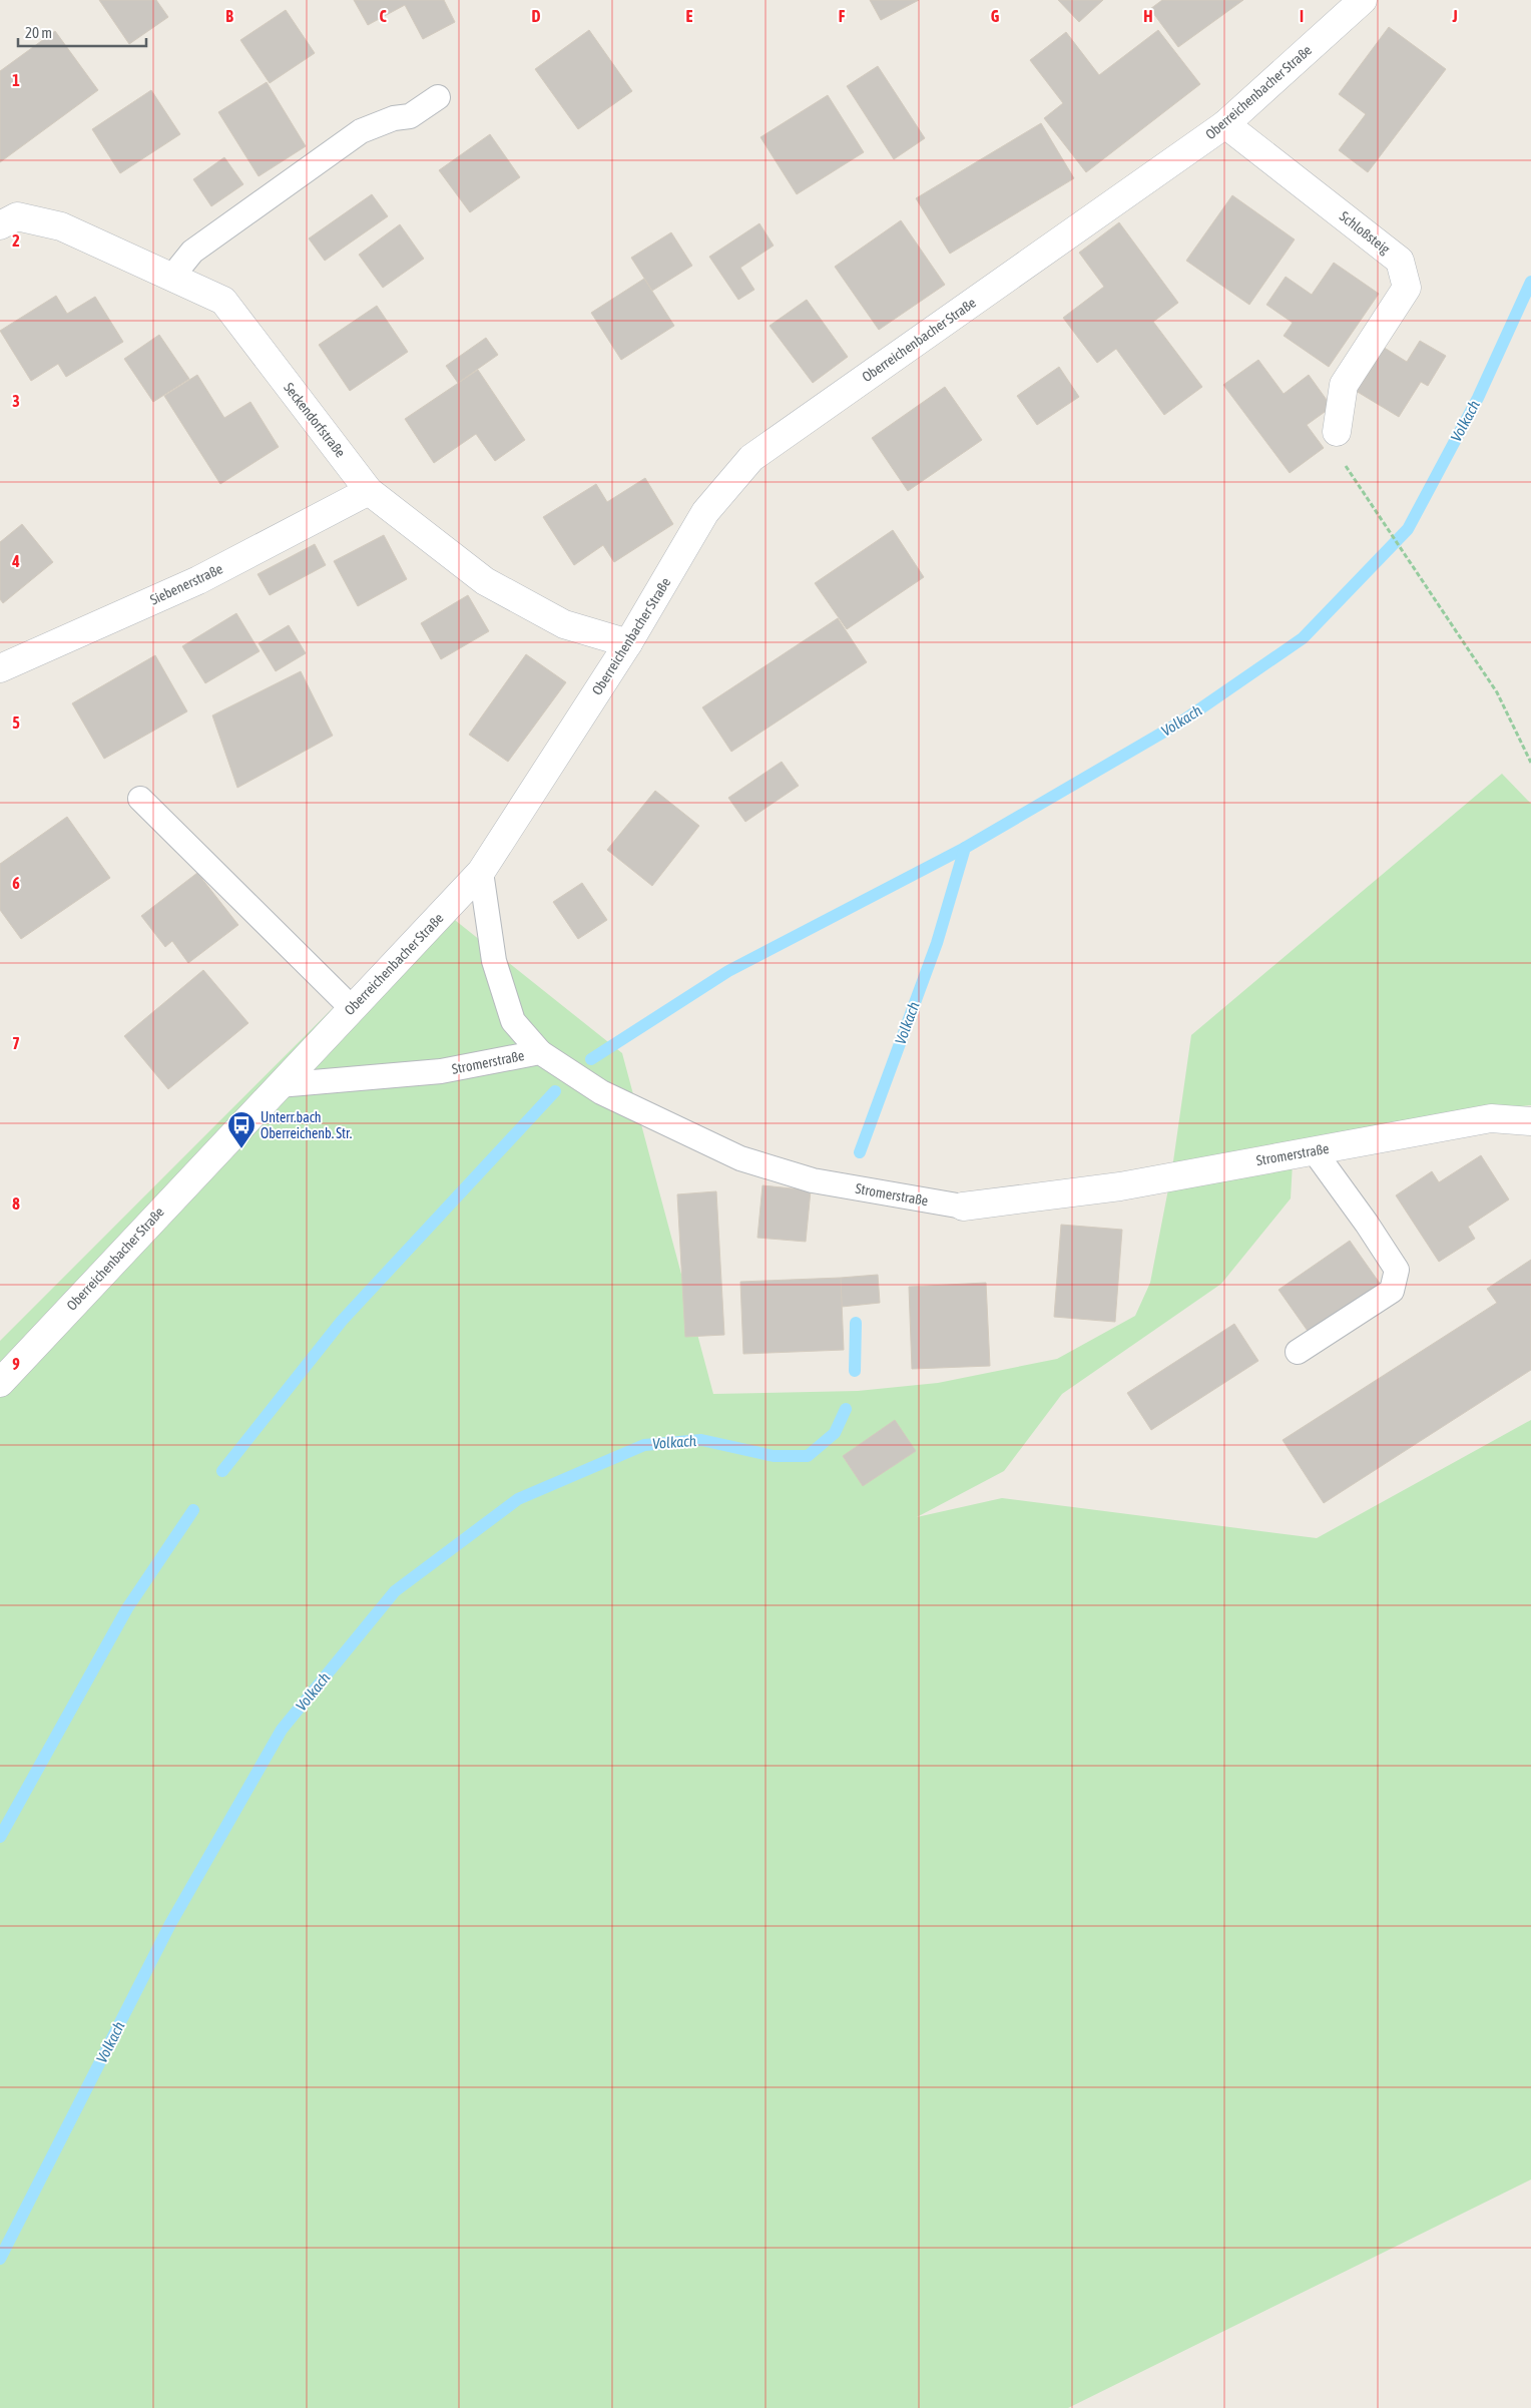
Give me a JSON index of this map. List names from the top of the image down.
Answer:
{
  "streets": {
    "street": [
      "Oberreichenbacher Straße",
      "Schloßsteig",
      "Seckendorfstraße",
      "Siebenerstraße",
      "Stromerstraße"
    ]
  },
  "crossings": [
    ["Oberreichenbacher Straße", "Schloßsteig"],
    ["Oberreichenbacher Straße", "Seckendorfstraße"],
    ["Oberreichenbacher Straße", "Stromerstraße"],
    ["Seckendorfstraße", "Siebenerstraße"]
  ],
  "water": ["Volkach"],
  "places": {
    "bus stop": ["Unterr.bach Oberreichenb. Str."]
  },
  "scale_bar": "20 m",
  "grid": {
    "columns": [
      "B",
      "C",
      "D",
      "E",
      "F",
      "G",
      "H",
      "I",
      "J"
    ],
    "rows": [
      "1",
      "2",
      "3",
      "4",
      "5",
      "6",
      "7",
      "8",
      "9"
    ]
  }
}
